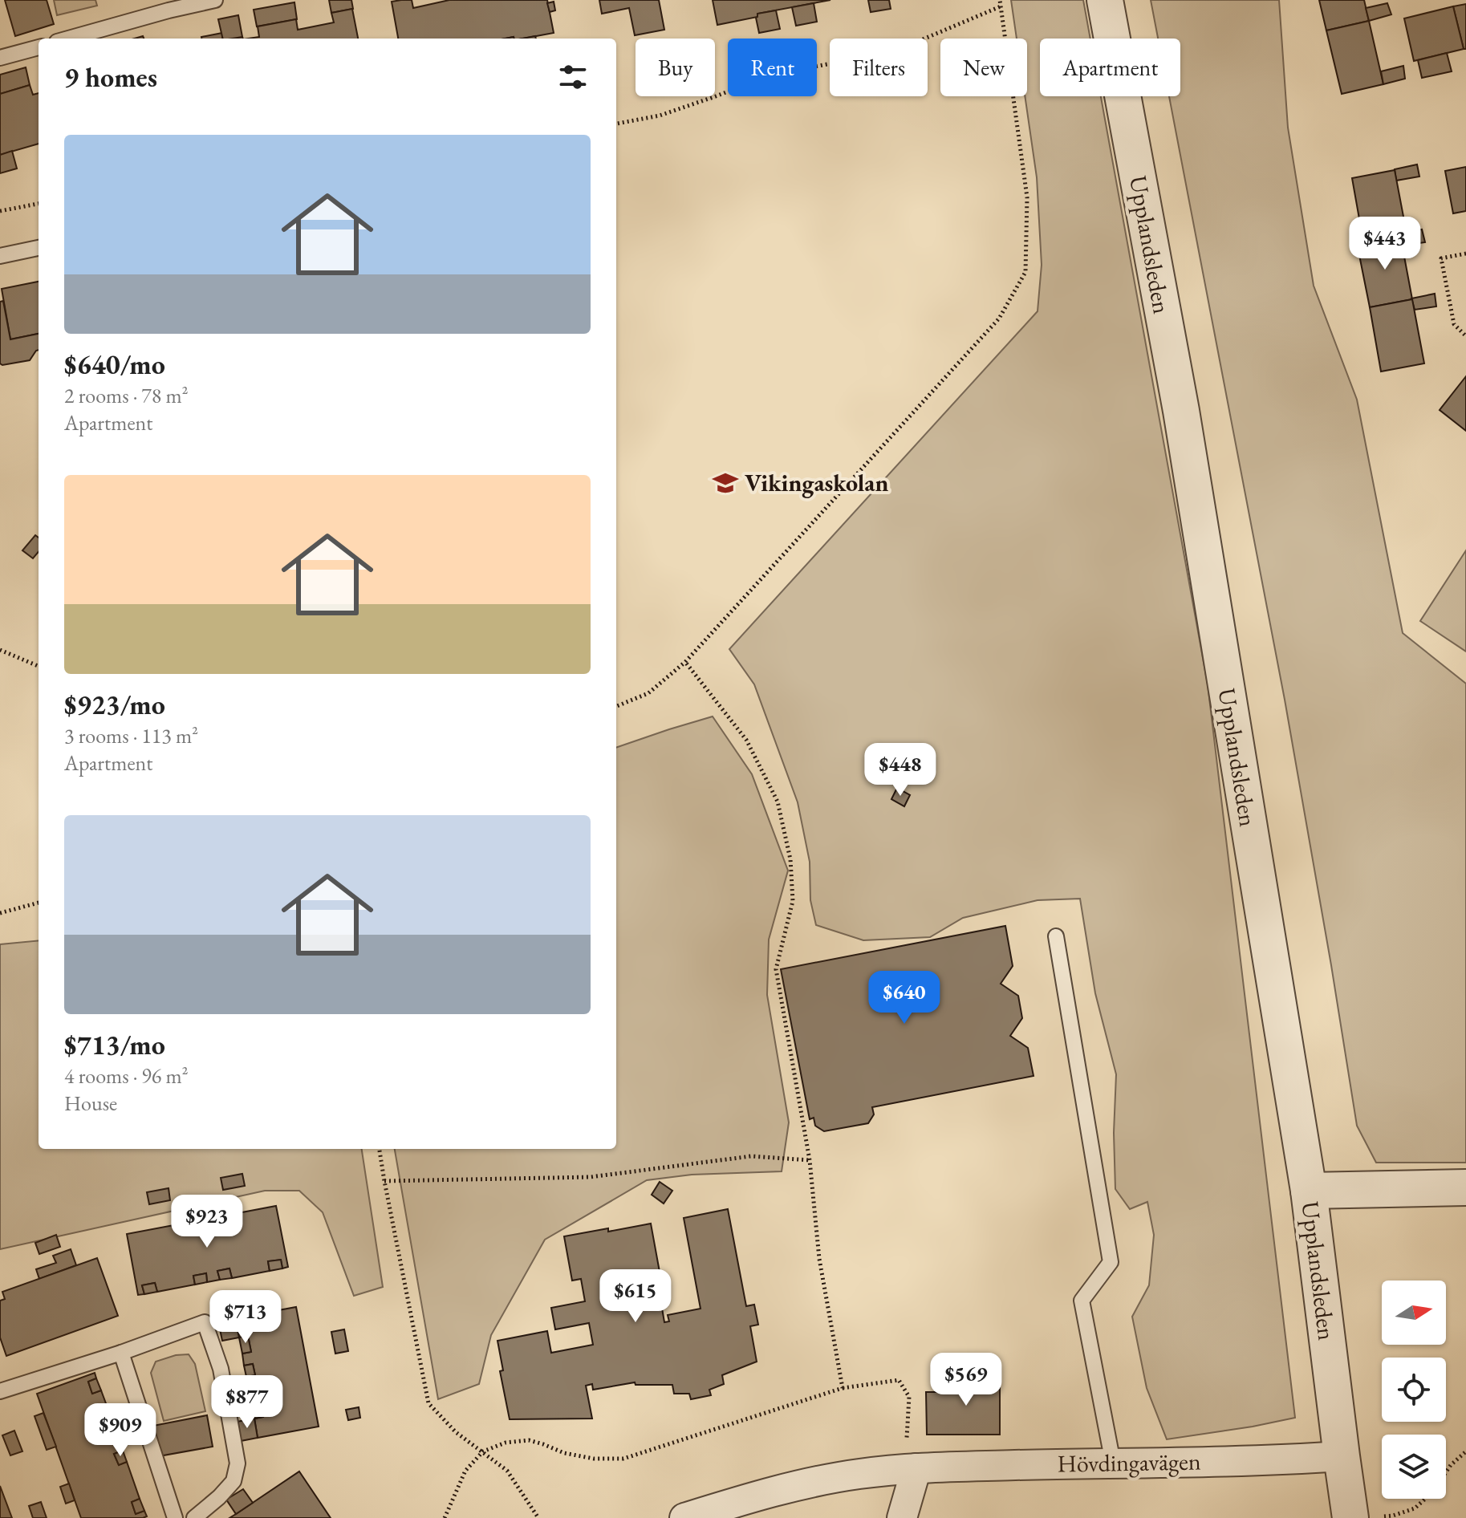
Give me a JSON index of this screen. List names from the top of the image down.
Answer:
{
  "streets": {
    "street": ["Upplandsleden", "Hövdingavägen"]
  },
  "crossings": [
    ["Upplandsleden", "Hövdingavägen"]
  ],
  "places": {
    "school or university": ["Vikingaskolan"]
  },
  "north": "right",
  "page": {
    "chip": [
      "Buy",
      "Rent",
      "Filters",
      "New",
      "Apartment"
    ],
    "heading": "9 homes",
    "list": [
      {
        "name": "$640/mo",
        "note": "2 rooms · 78 m² · Apartment"
      },
      {
        "name": "$923/mo",
        "note": "3 rooms · 113 m² · Apartment"
      },
      {
        "name": "$713/mo",
        "note": "4 rooms · 96 m² · House"
      }
    ],
    "price": [
      "$443",
      "$448",
      "$640",
      "$923",
      "$615",
      "$713",
      "$569",
      "$877",
      "$909"
    ]
  }
}
